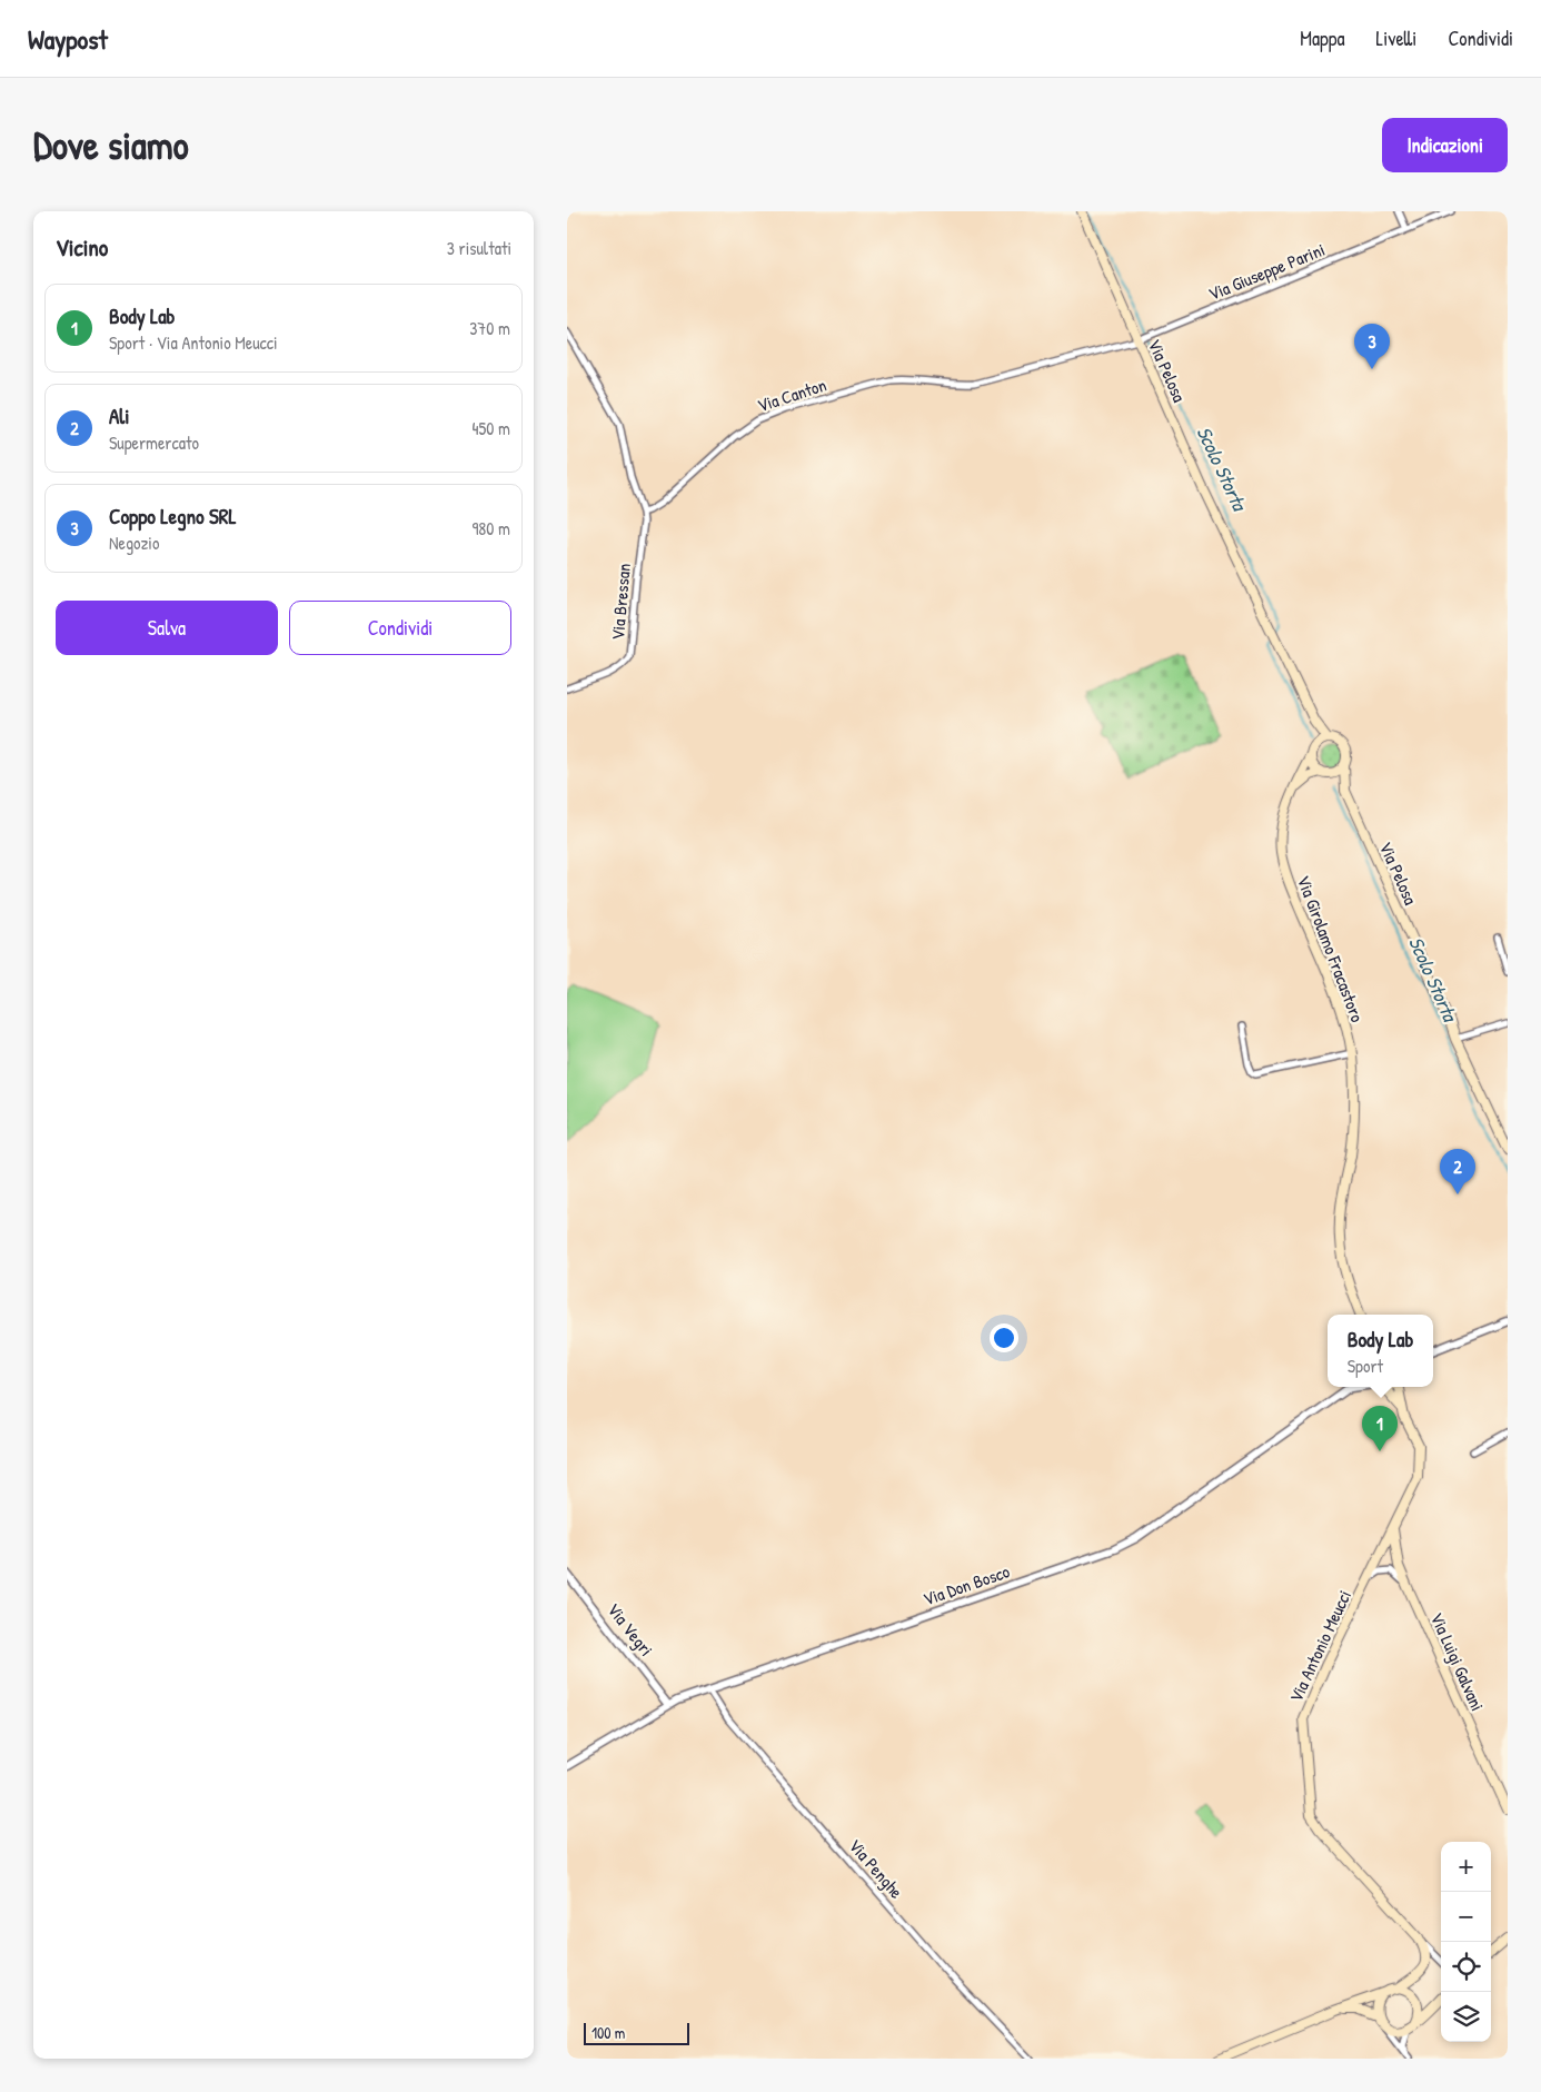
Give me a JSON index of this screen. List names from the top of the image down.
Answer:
{
  "streets": {
    "main road": [
      "Via Pelosa",
      "Via Girolamo Fracastoro",
      "Via Antonio Meucci",
      "Via Luigi Galvani"
    ],
    "street": [
      "Via Giuseppe Parini",
      "Via Canton",
      "Via Bressan",
      "Via Don Bosco",
      "Via Vegri",
      "Via Penghe"
    ]
  },
  "crossings": [
    ["Via Giuseppe Parini", "Via Pelosa"],
    ["Via Giuseppe Parini", "Via Canton"],
    ["Via Pelosa", "Via Canton"],
    ["Via Pelosa", "Via Girolamo Fracastoro"],
    ["Via Canton", "Via Bressan"],
    ["Via Don Bosco", "Via Vegri"],
    ["Via Don Bosco", "Via Penghe"],
    ["Via Antonio Meucci", "Via Luigi Galvani"]
  ],
  "water": ["Scolo Storta"],
  "scale_bar": "100 m",
  "page": {
    "header": "Waypost",
    "nav": ["Mappa", "Livelli", "Condividi"],
    "buttons": [
      "Indicazioni",
      ["Salva", "Condividi"]
    ],
    "title": "Dove siamo",
    "heading": ["Vicino", "3 risultati"],
    "list": [
      {
        "mark": "1",
        "name": "Body Lab",
        "note": "Sport · Via Antonio Meucci",
        "value": "370 m"
      },
      {
        "mark": "2",
        "name": "Ali",
        "note": "Supermercato",
        "value": "450 m"
      },
      {
        "mark": "3",
        "name": "Coppo Legno SRL",
        "note": "Negozio",
        "value": "980 m"
      }
    ],
    "pins": ["3", "2", "1"],
    "popup": ["Body Lab", "Sport"],
    "map_buttons": ["+", "−"],
    "scale": "100 m"
  }
}
